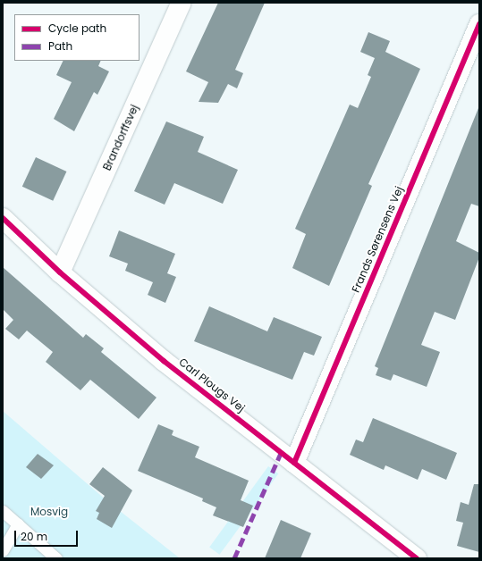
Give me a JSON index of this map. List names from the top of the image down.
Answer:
{
  "streets": {
    "street": ["Brandorffsvej", "Frands Sørensens Vej", "Carl Plougs Vej"]
  },
  "crossings": [
    ["Brandorffsvej", "Carl Plougs Vej"],
    ["Frands Sørensens Vej", "Carl Plougs Vej"]
  ],
  "parks": ["Mosvig"],
  "legend": ["Cycle path", "Path"],
  "scale_bar": "20 m"
}
